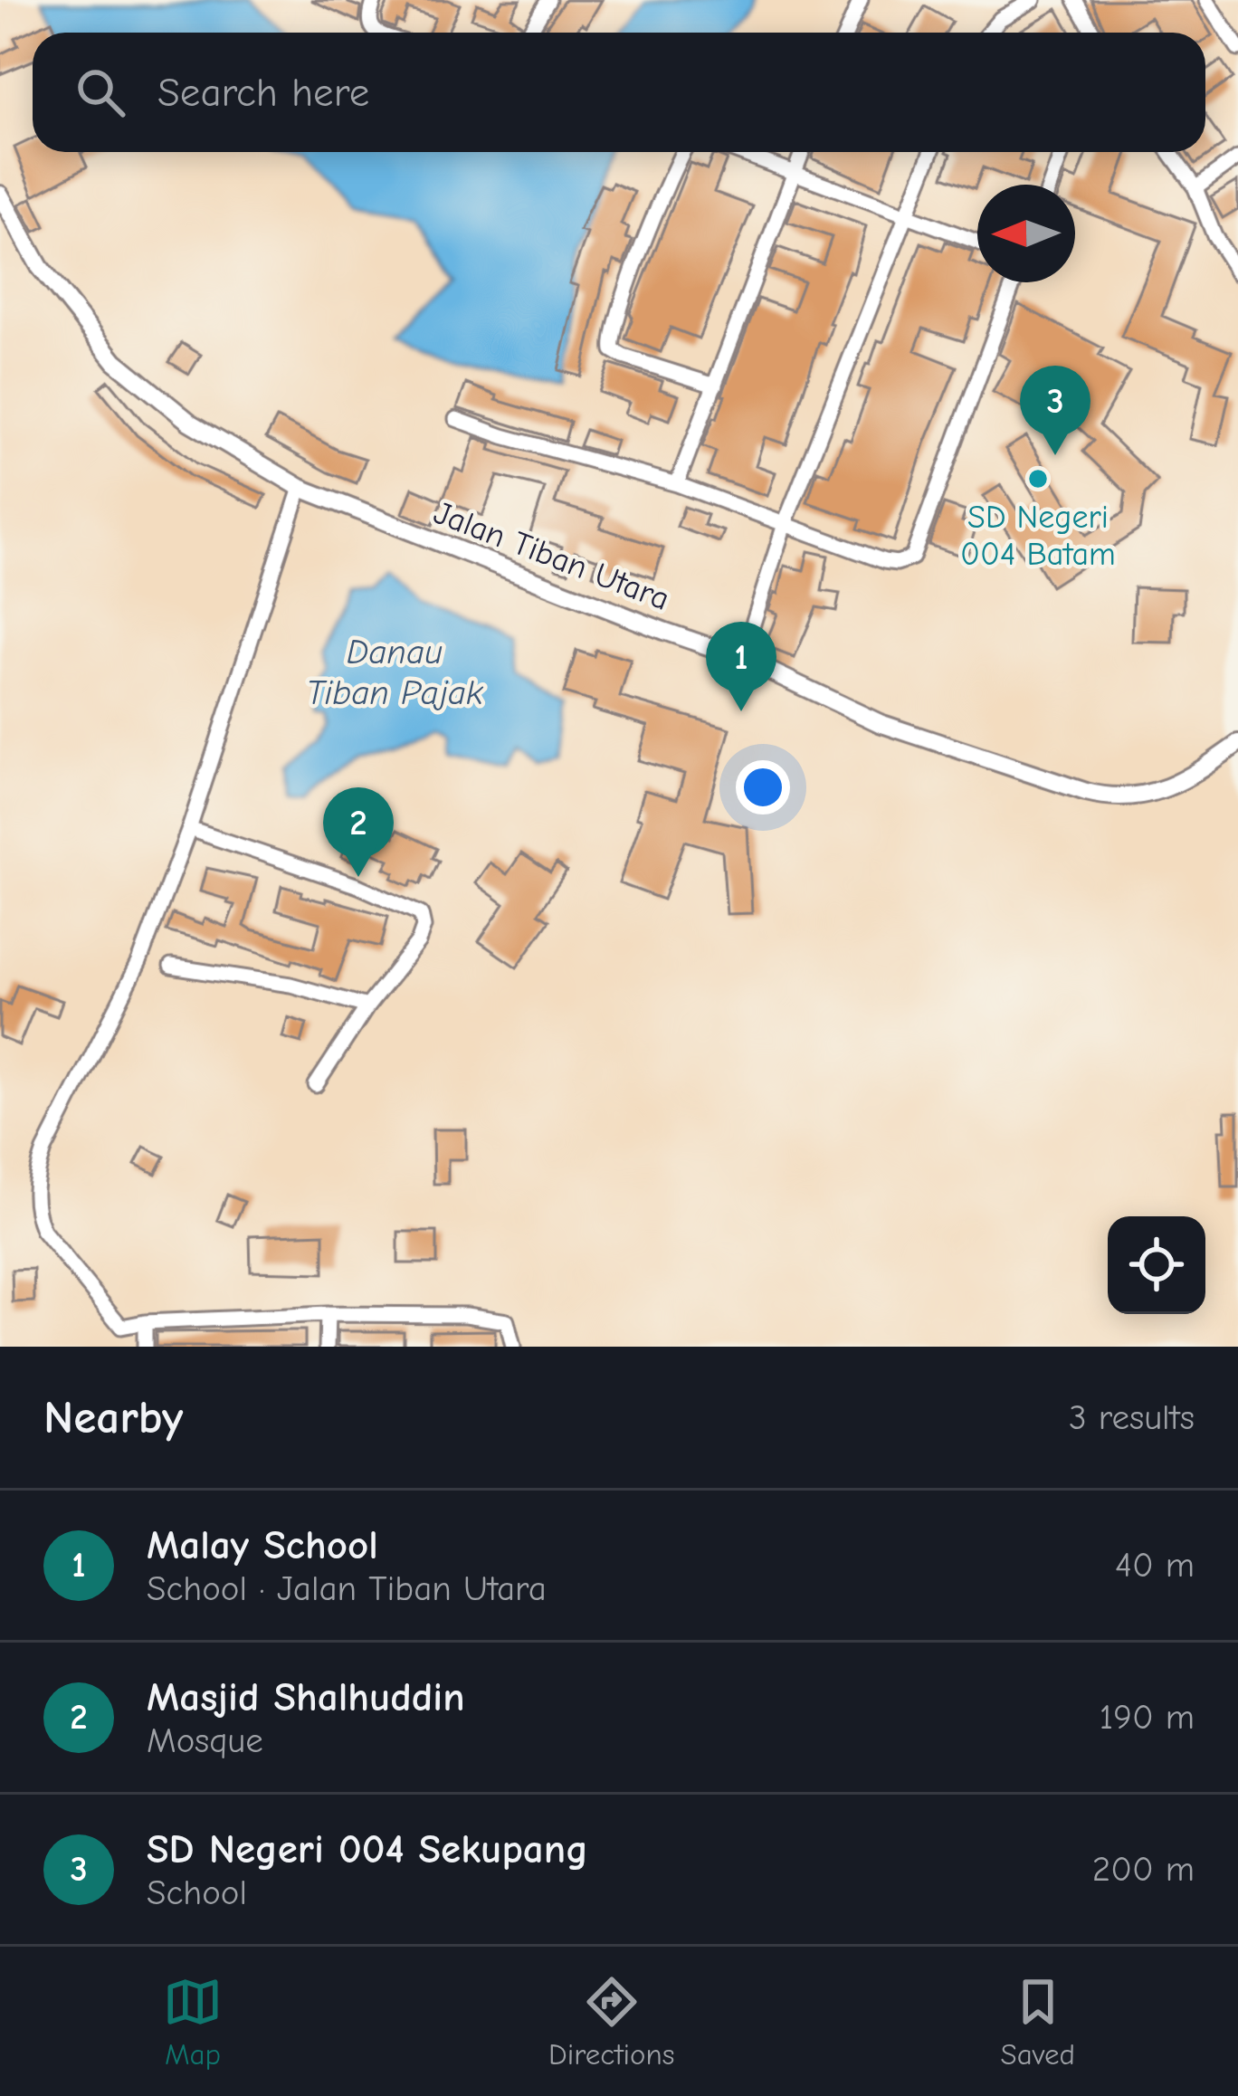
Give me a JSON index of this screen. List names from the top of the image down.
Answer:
{
  "streets": {
    "street": ["Jalan Tiban Utara"]
  },
  "water": ["Danau Tiban Pajak"],
  "places": ["SD Negeri 004 Batam"],
  "north": "left",
  "page": {
    "search": "Search here",
    "pins": ["3", "1", "2"],
    "heading": ["Nearby", "3 results"],
    "list": [
      {
        "mark": "1",
        "name": "Malay School",
        "note": "School · Jalan Tiban Utara",
        "value": "40 m"
      },
      {
        "mark": "2",
        "name": "Masjid Shalhuddin",
        "note": "Mosque",
        "value": "190 m"
      },
      {
        "mark": "3",
        "name": "SD Negeri 004 Sekupang",
        "note": "School",
        "value": "200 m"
      }
    ],
    "nav": ["Map", "Directions", "Saved"]
  }
}
